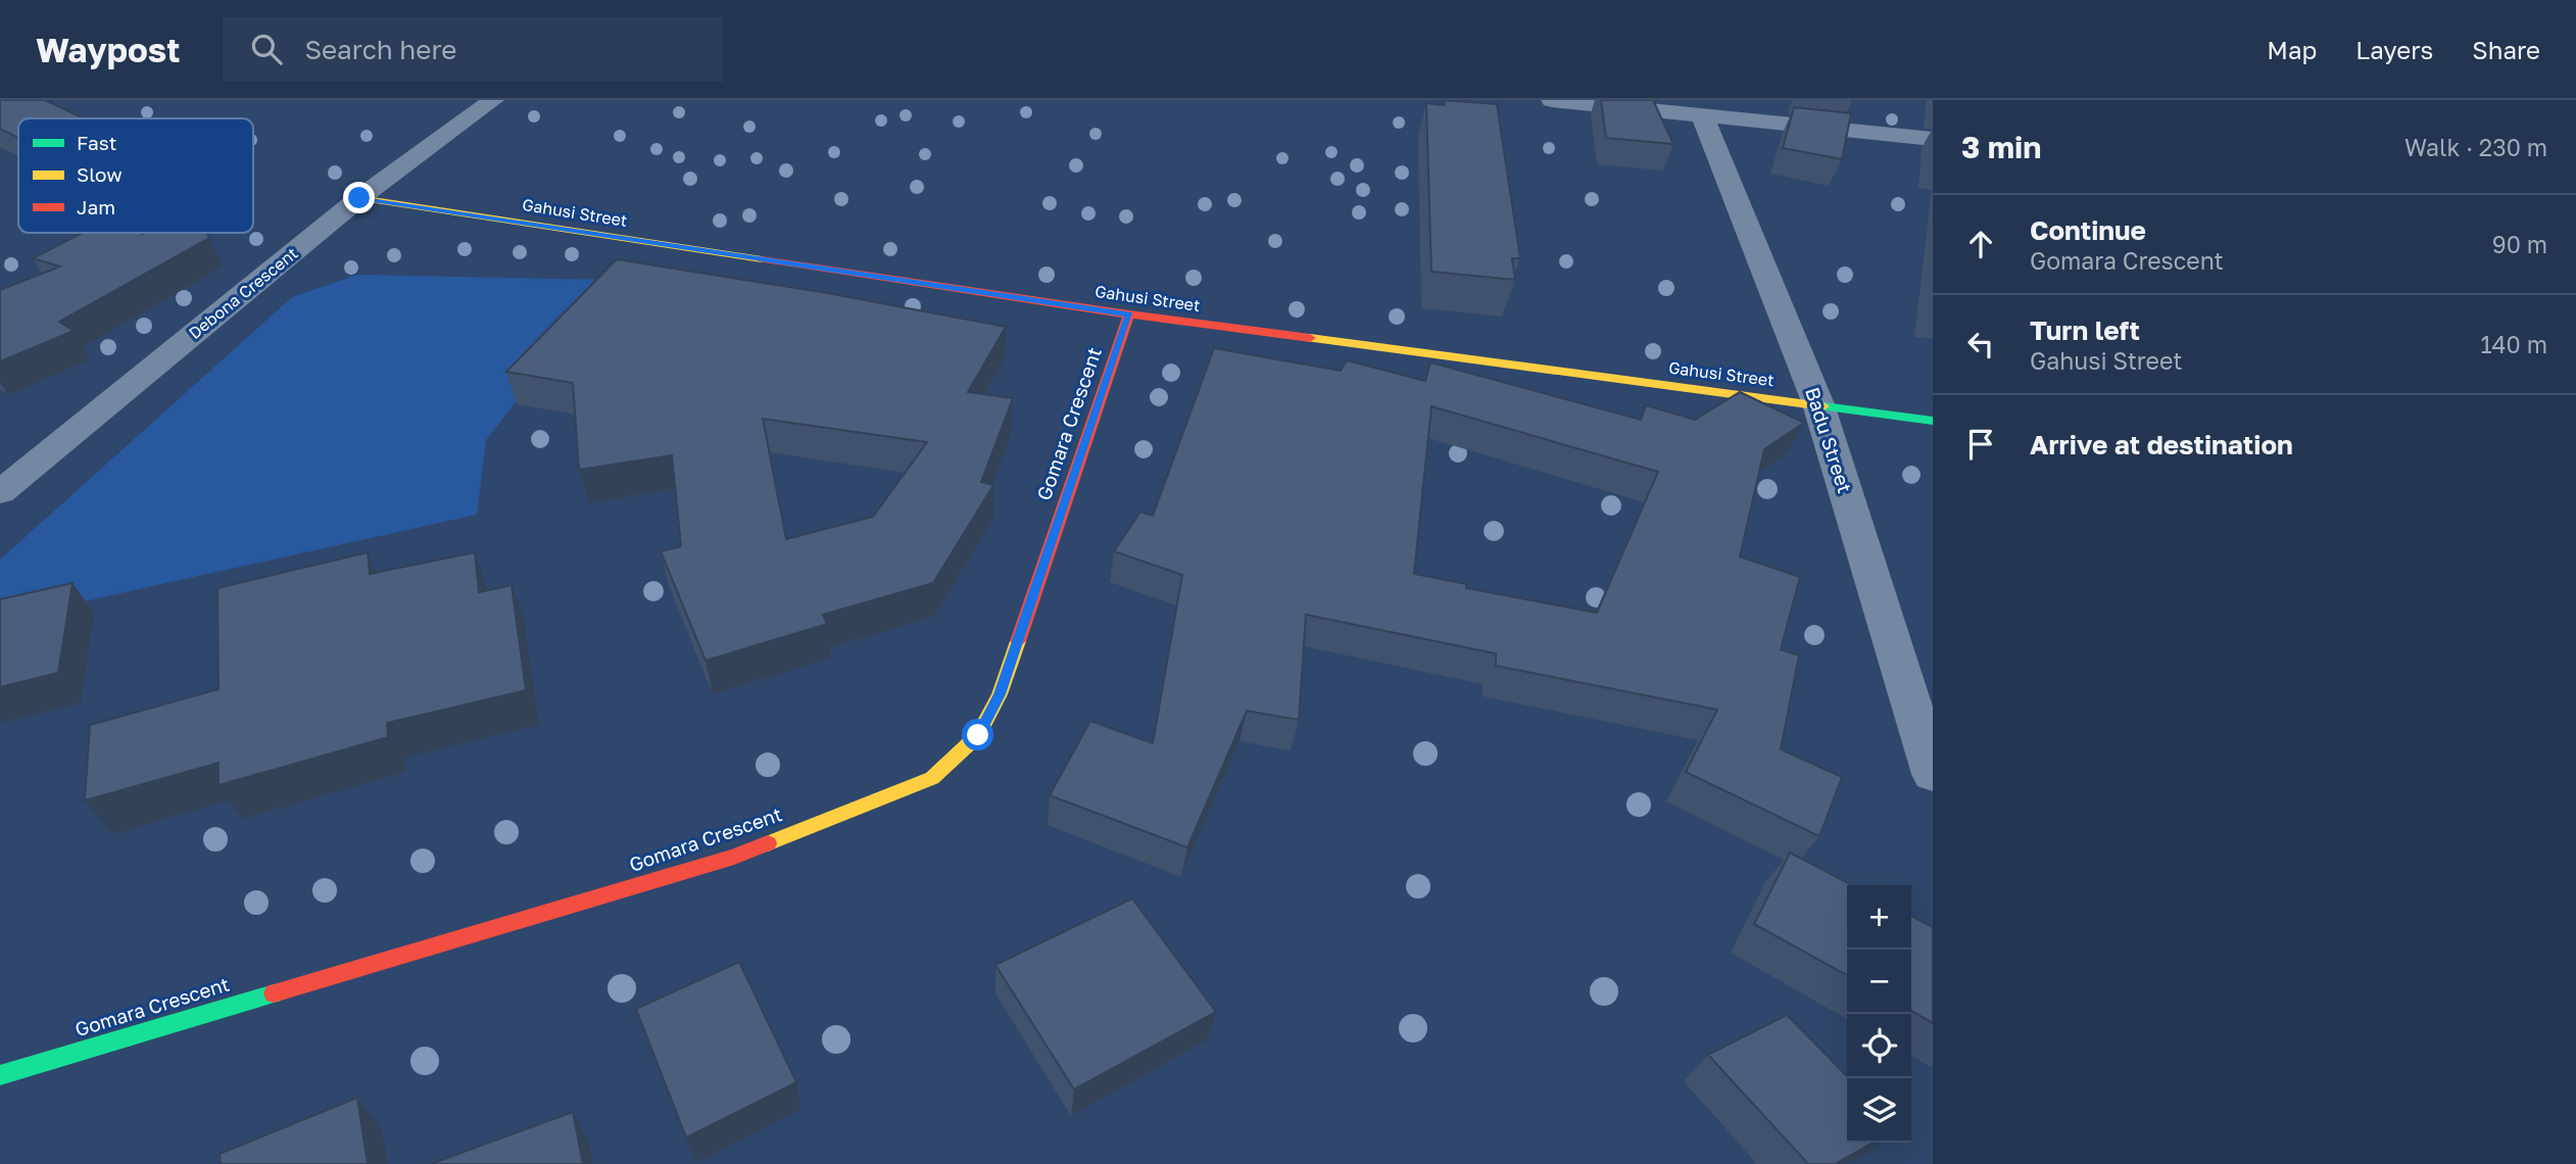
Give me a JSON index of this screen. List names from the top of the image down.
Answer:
{
  "streets": {
    "street": [
      "Gahusi Street",
      "Debona Crescent",
      "Gomara Crescent",
      "Badu Street"
    ]
  },
  "crossings": [
    ["Gahusi Street", "Debona Crescent"],
    ["Gahusi Street", "Gomara Crescent"],
    ["Gahusi Street", "Badu Street"]
  ],
  "legend": ["Fast", "Slow", "Jam"],
  "page": {
    "header": "Waypost",
    "search": "Search here",
    "nav": ["Map", "Layers", "Share"],
    "heading": ["3 min", "Walk · 230 m"],
    "list": [
      ["Continue", "Gomara Crescent", "90 m"],
      ["Turn left", "Gahusi Street", "140 m"],
      "Arrive at destination"
    ],
    "map_buttons": ["+", "−"]
  }
}
